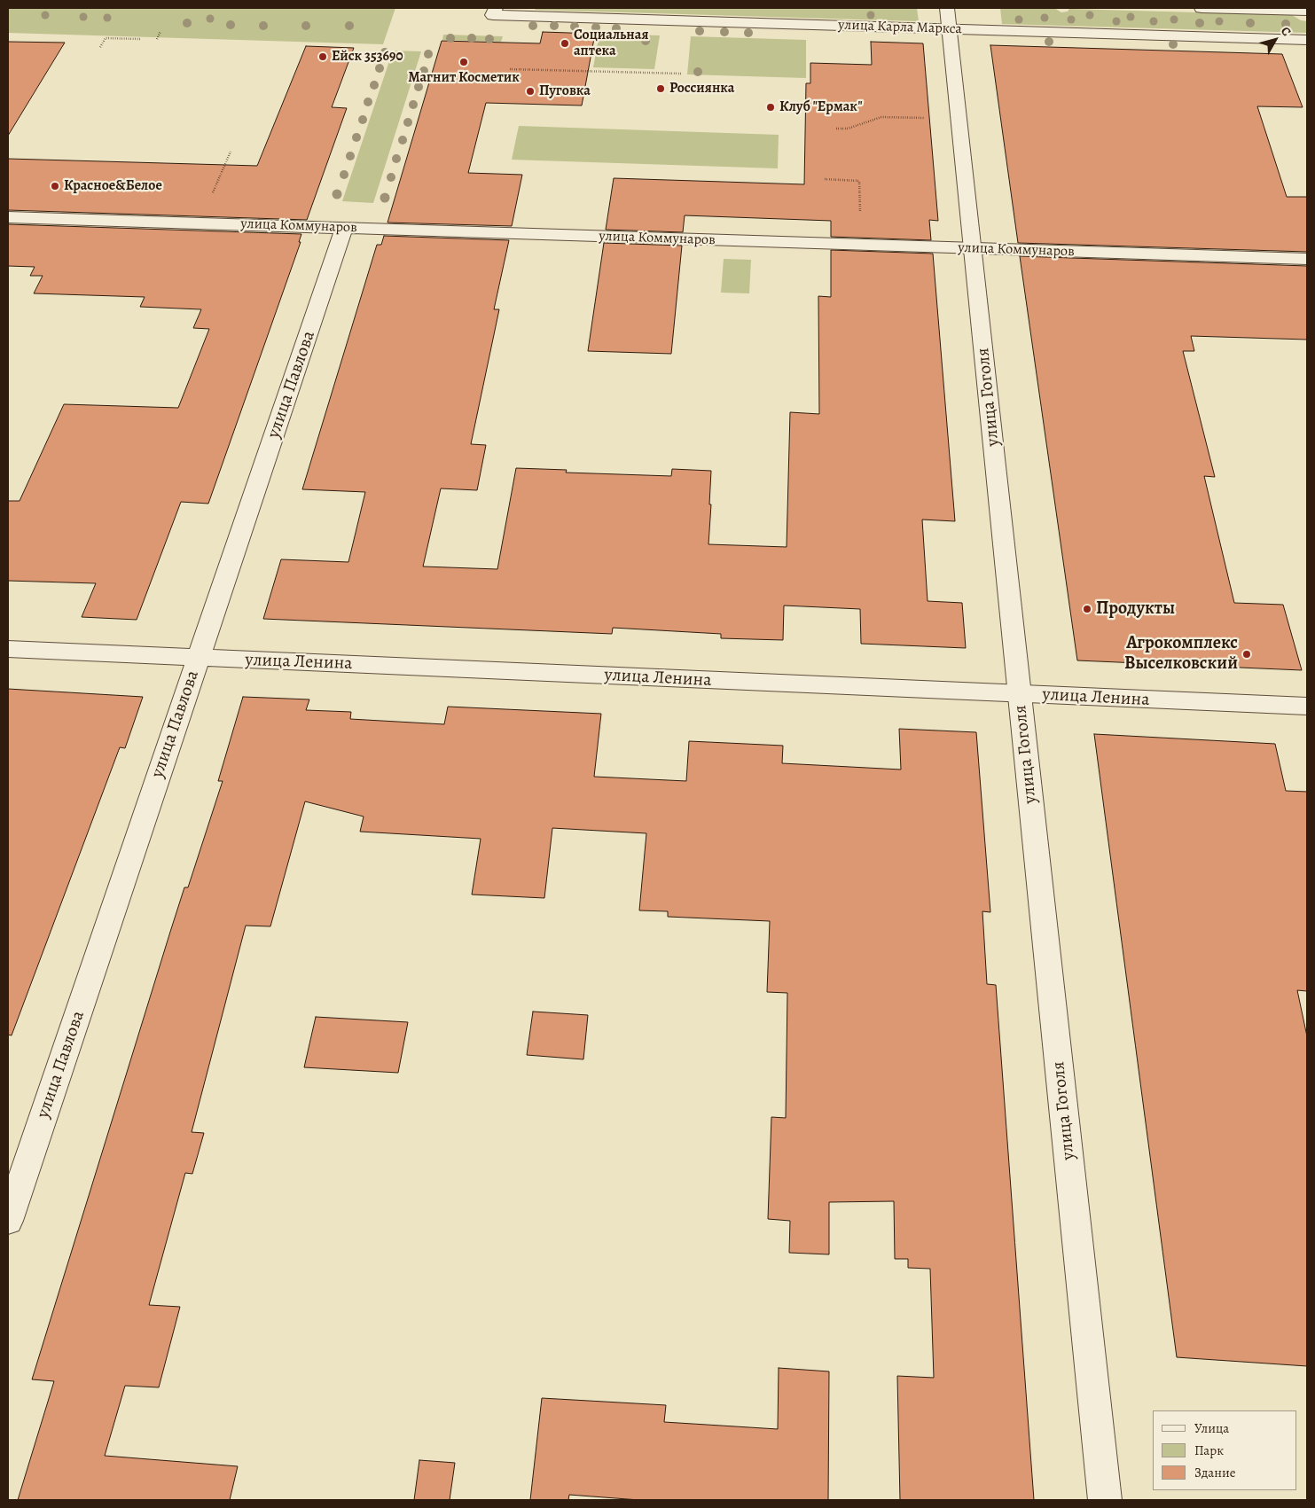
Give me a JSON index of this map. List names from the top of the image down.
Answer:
{
  "streets": {
    "street": [
      "улица Карла Маркса",
      "улица Коммунаров",
      "улица Павлова",
      "улица Гоголя",
      "улица Ленина"
    ]
  },
  "crossings": [
    ["улица Карла Маркса", "улица Гоголя"],
    ["улица Коммунаров", "улица Павлова"],
    ["улица Коммунаров", "улица Гоголя"],
    ["улица Павлова", "улица Ленина"],
    ["улица Гоголя", "улица Ленина"]
  ],
  "places": [
    "Социальная аптека",
    "Ейск 353690",
    "Магнит Косметик",
    "Россиянка",
    "Пуговка",
    "Клуб \"Ермак\"",
    "Красное&Белое",
    "Продукты",
    "Агрокомплекс Выселковский"
  ],
  "legend": ["Улица", "Парк", "Здание"],
  "north": "top right"
}
